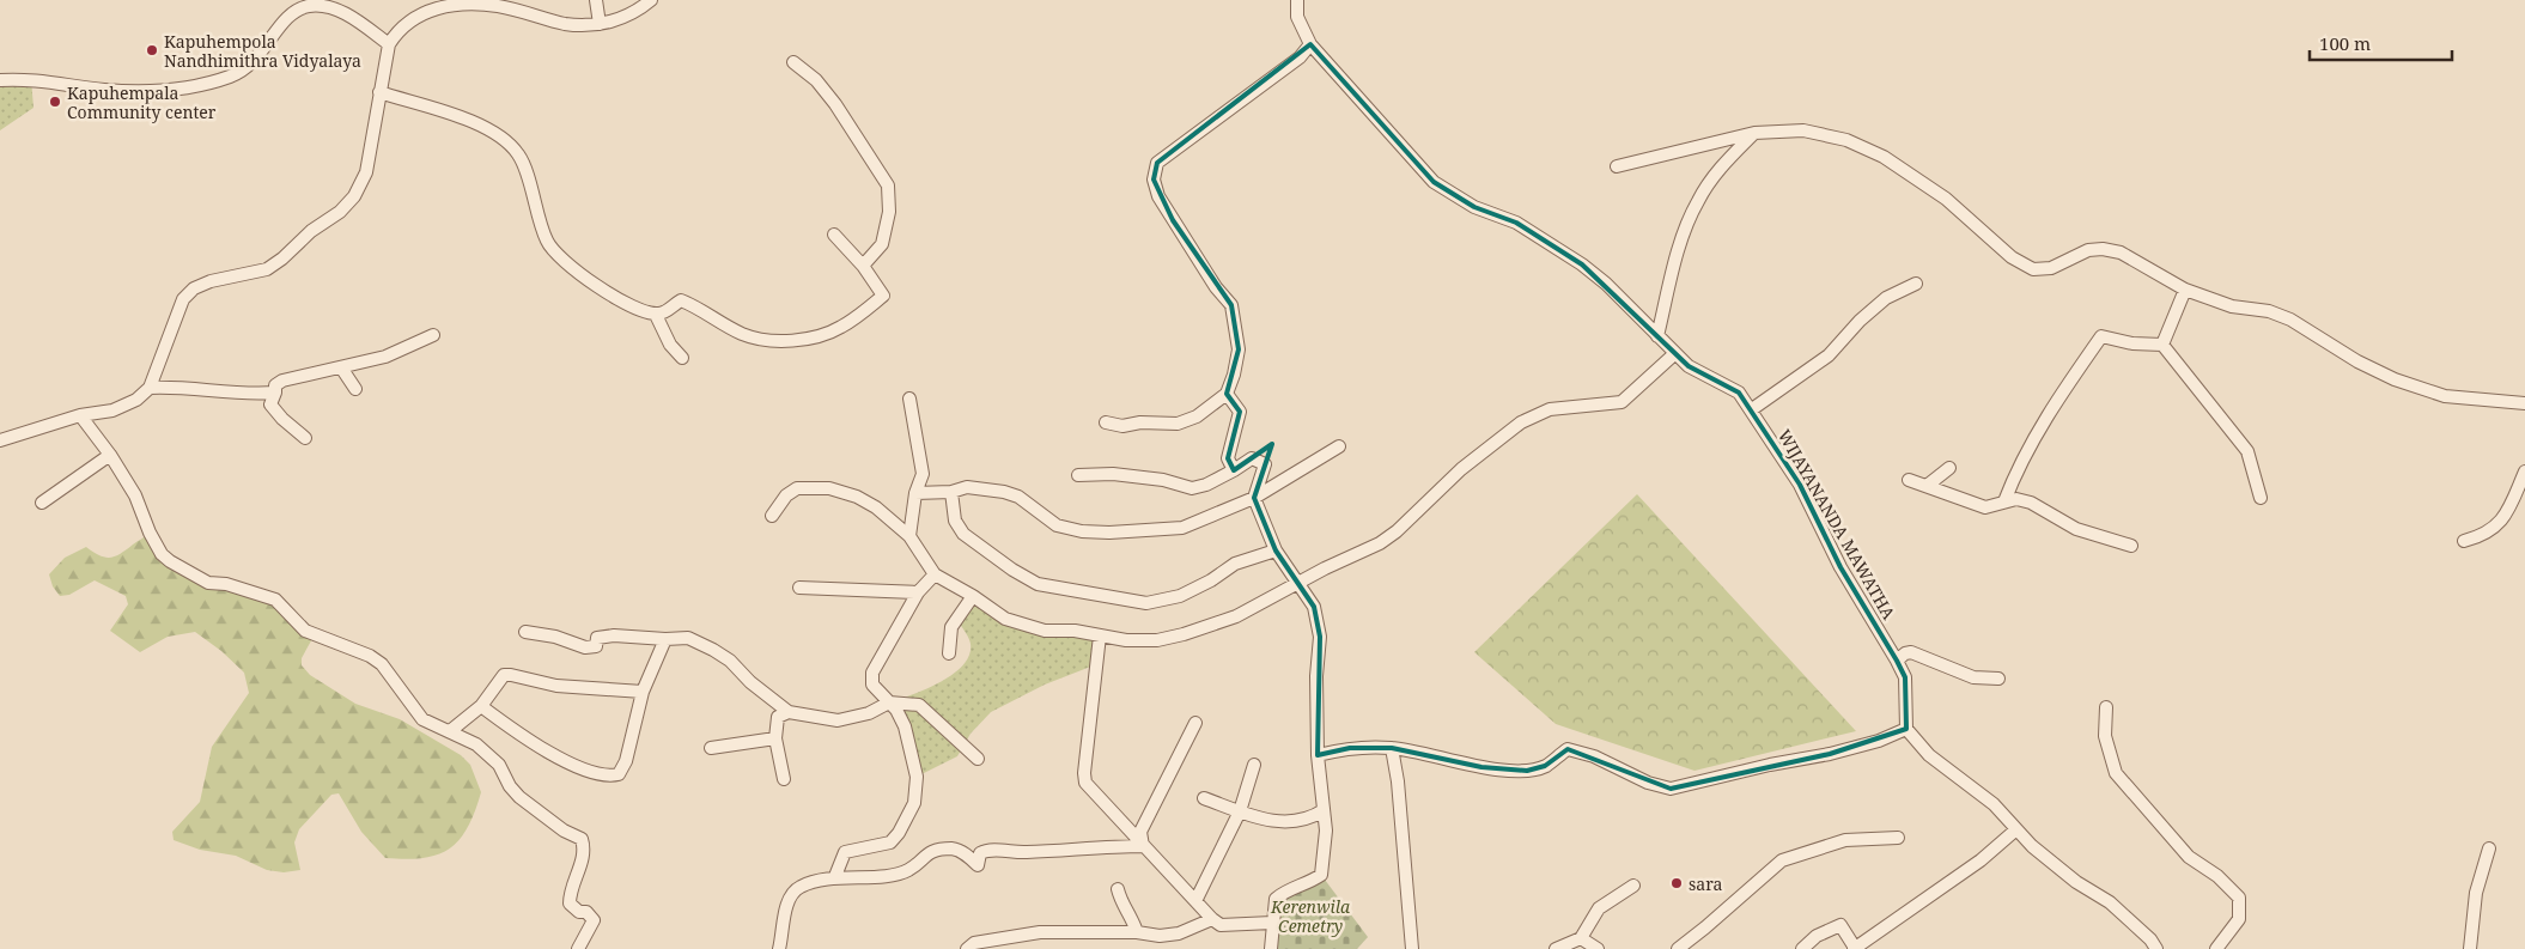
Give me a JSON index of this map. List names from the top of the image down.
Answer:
{
  "streets": {
    "street": ["WIJAYANANDA MAWATHA"]
  },
  "parks": ["Kerenwila Cemetry"],
  "places": ["Kapuhempola Nandhimithra Vidyalaya", "Kapuhempala Community center", "sara"],
  "scale_bar": "100 m"
}
